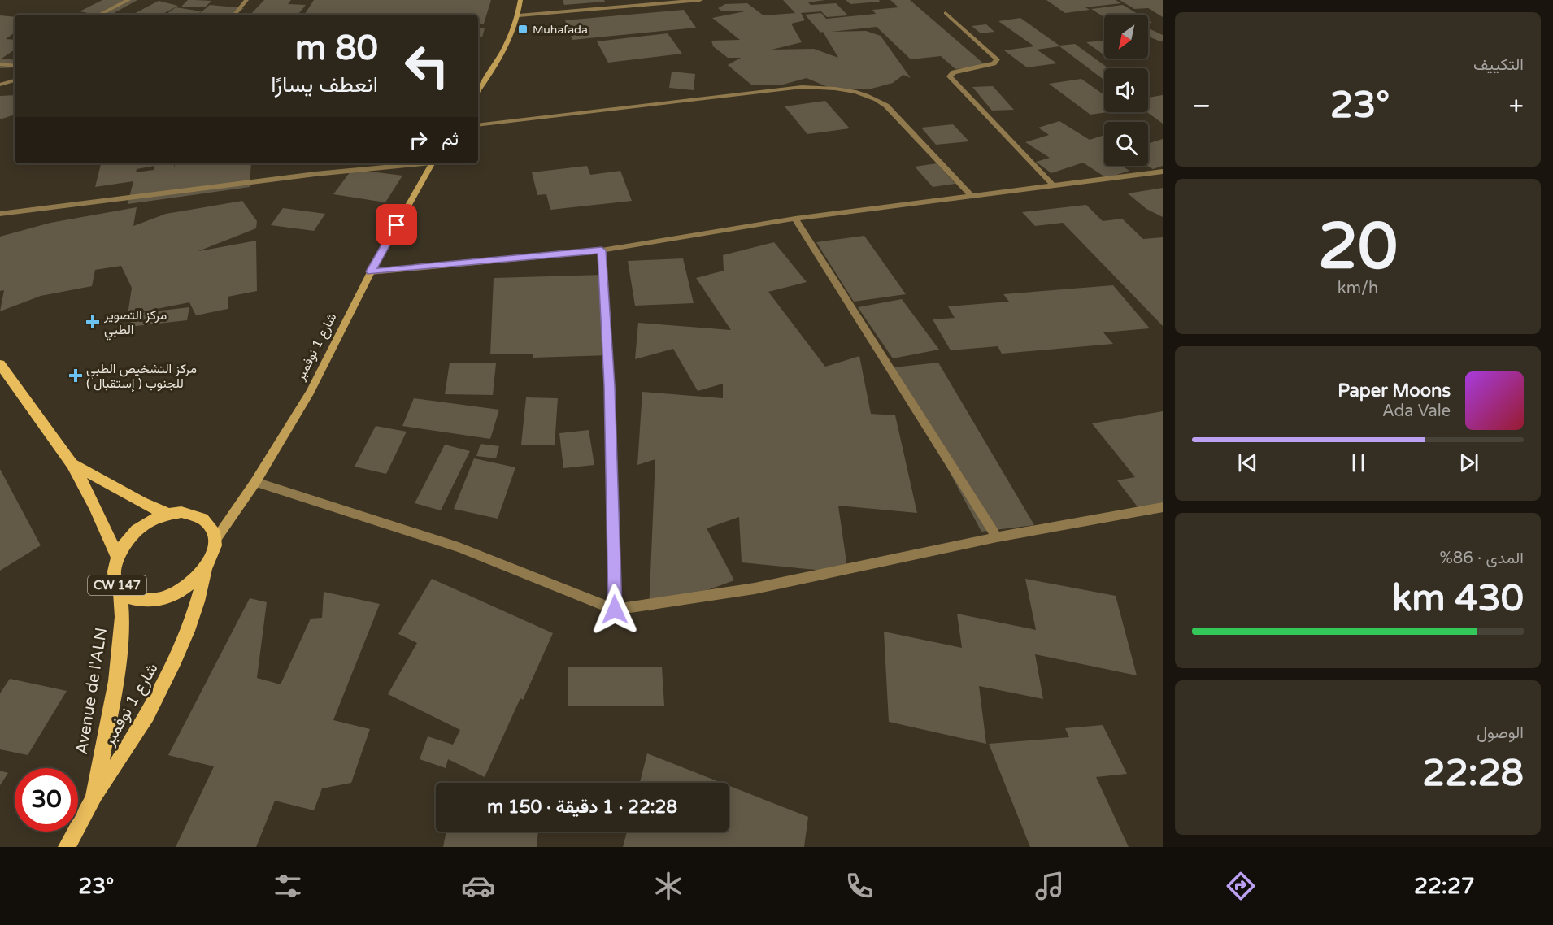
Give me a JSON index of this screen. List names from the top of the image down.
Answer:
{
  "streets": {
    "main road": ["شارع 1 نوفمبر", "CW 147", "Avenue de l'ALN"]
  },
  "crossings": [
    ["شارع 1 نوفمبر", "CW 147"],
    ["شارع 1 نوفمبر", "Avenue de l'ALN"],
    ["CW 147", "Avenue de l'ALN"]
  ],
  "places": {
    "transit": ["Muhafada"],
    "health": ["مركز التصوير الطبي", "مركز التشخيص الطبي للجنوب ( إستقبال )"]
  },
  "north": "bottom left",
  "page": {
    "tile": [
      "التكييف",
      ["20", "km/h"],
      ["المدى · 86%", "430 km"],
      ["الوصول", "22:28"]
    ],
    "turn": ["80 m", "انعطف يسارًا"],
    "heat": ["−", "23°", "+"],
    "then": "ثم",
    "song": ["Paper Moons", "Ada Vale"],
    "limit": "30",
    "trip": "22:28 · 1 دقيقة · 150 m",
    "tabs": ["22:27", "23°"]
  }
}
